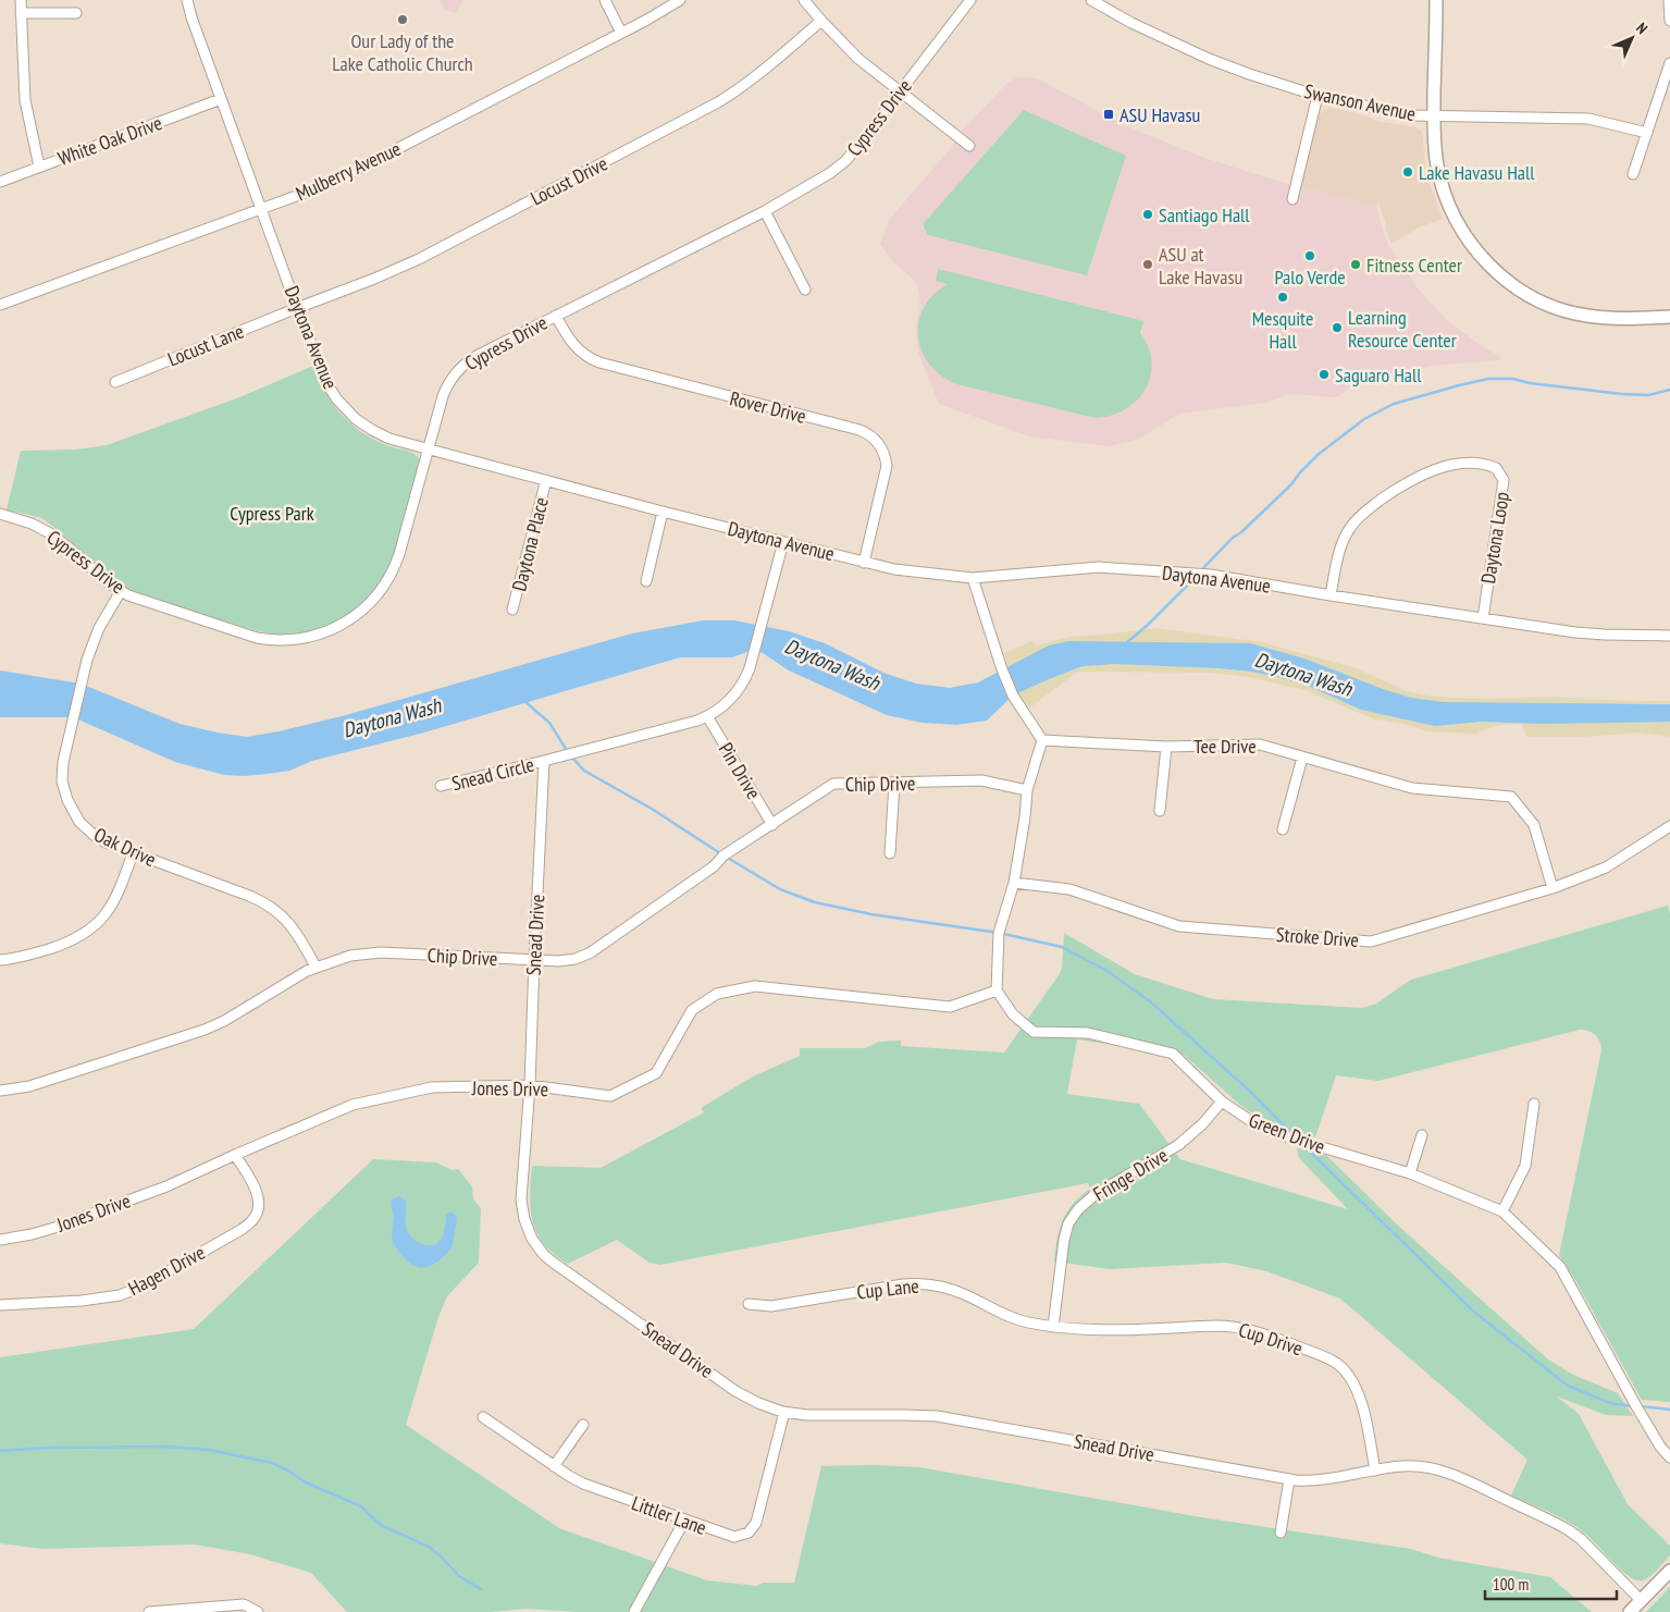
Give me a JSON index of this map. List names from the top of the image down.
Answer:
{
  "streets": {
    "street": [
      "Swanson Avenue",
      "Cypress Drive",
      "White Oak Drive",
      "Mulberry Avenue",
      "Locust Drive",
      "Daytona Avenue",
      "Locust Lane",
      "Rover Drive",
      "Daytona Loop",
      "Daytona Place",
      "Tee Drive",
      "Pin Drive",
      "Snead Circle",
      "Chip Drive",
      "Oak Drive",
      "Snead Drive",
      "Stroke Drive",
      "Jones Drive",
      "Green Drive",
      "Fringe Drive",
      "Hagen Drive",
      "Cup Lane",
      "Cup Drive",
      "Littler Lane"
    ]
  },
  "crossings": [
    ["Cypress Drive", "Daytona Avenue"],
    ["Cypress Drive", "Rover Drive"],
    ["Cypress Drive", "Oak Drive"],
    ["White Oak Drive", "Daytona Avenue"],
    ["Mulberry Avenue", "Daytona Avenue"],
    ["Locust Drive", "Daytona Avenue"],
    ["Locust Drive", "Locust Lane"],
    ["Daytona Avenue", "Locust Lane"],
    ["Daytona Avenue", "Rover Drive"],
    ["Daytona Avenue", "Daytona Loop"],
    ["Daytona Avenue", "Daytona Place"],
    ["Tee Drive", "Stroke Drive"],
    ["Pin Drive", "Chip Drive"],
    ["Snead Circle", "Snead Drive"],
    ["Chip Drive", "Oak Drive"],
    ["Chip Drive", "Snead Drive"],
    ["Snead Drive", "Jones Drive"],
    ["Snead Drive", "Cup Drive"],
    ["Snead Drive", "Littler Lane"],
    ["Jones Drive", "Green Drive"],
    ["Jones Drive", "Hagen Drive"],
    ["Green Drive", "Fringe Drive"],
    ["Fringe Drive", "Cup Lane"],
    ["Fringe Drive", "Cup Drive"],
    ["Cup Lane", "Cup Drive"]
  ],
  "water": ["Daytona Wash"],
  "parks": ["Cypress Park"],
  "places": {
    "other": [
      "Our Lady of the Lake Catholic Church",
      "Lake Havasu Hall",
      "Santiago Hall",
      "Palo Verde",
      "ASU at Lake Havasu",
      "Fitness Center",
      "Mesquite Hall",
      "Learning Resource Center",
      "Saguaro Hall"
    ],
    "transit": ["ASU Havasu"]
  },
  "scale_bar": "100 m",
  "north": "top right"
}
